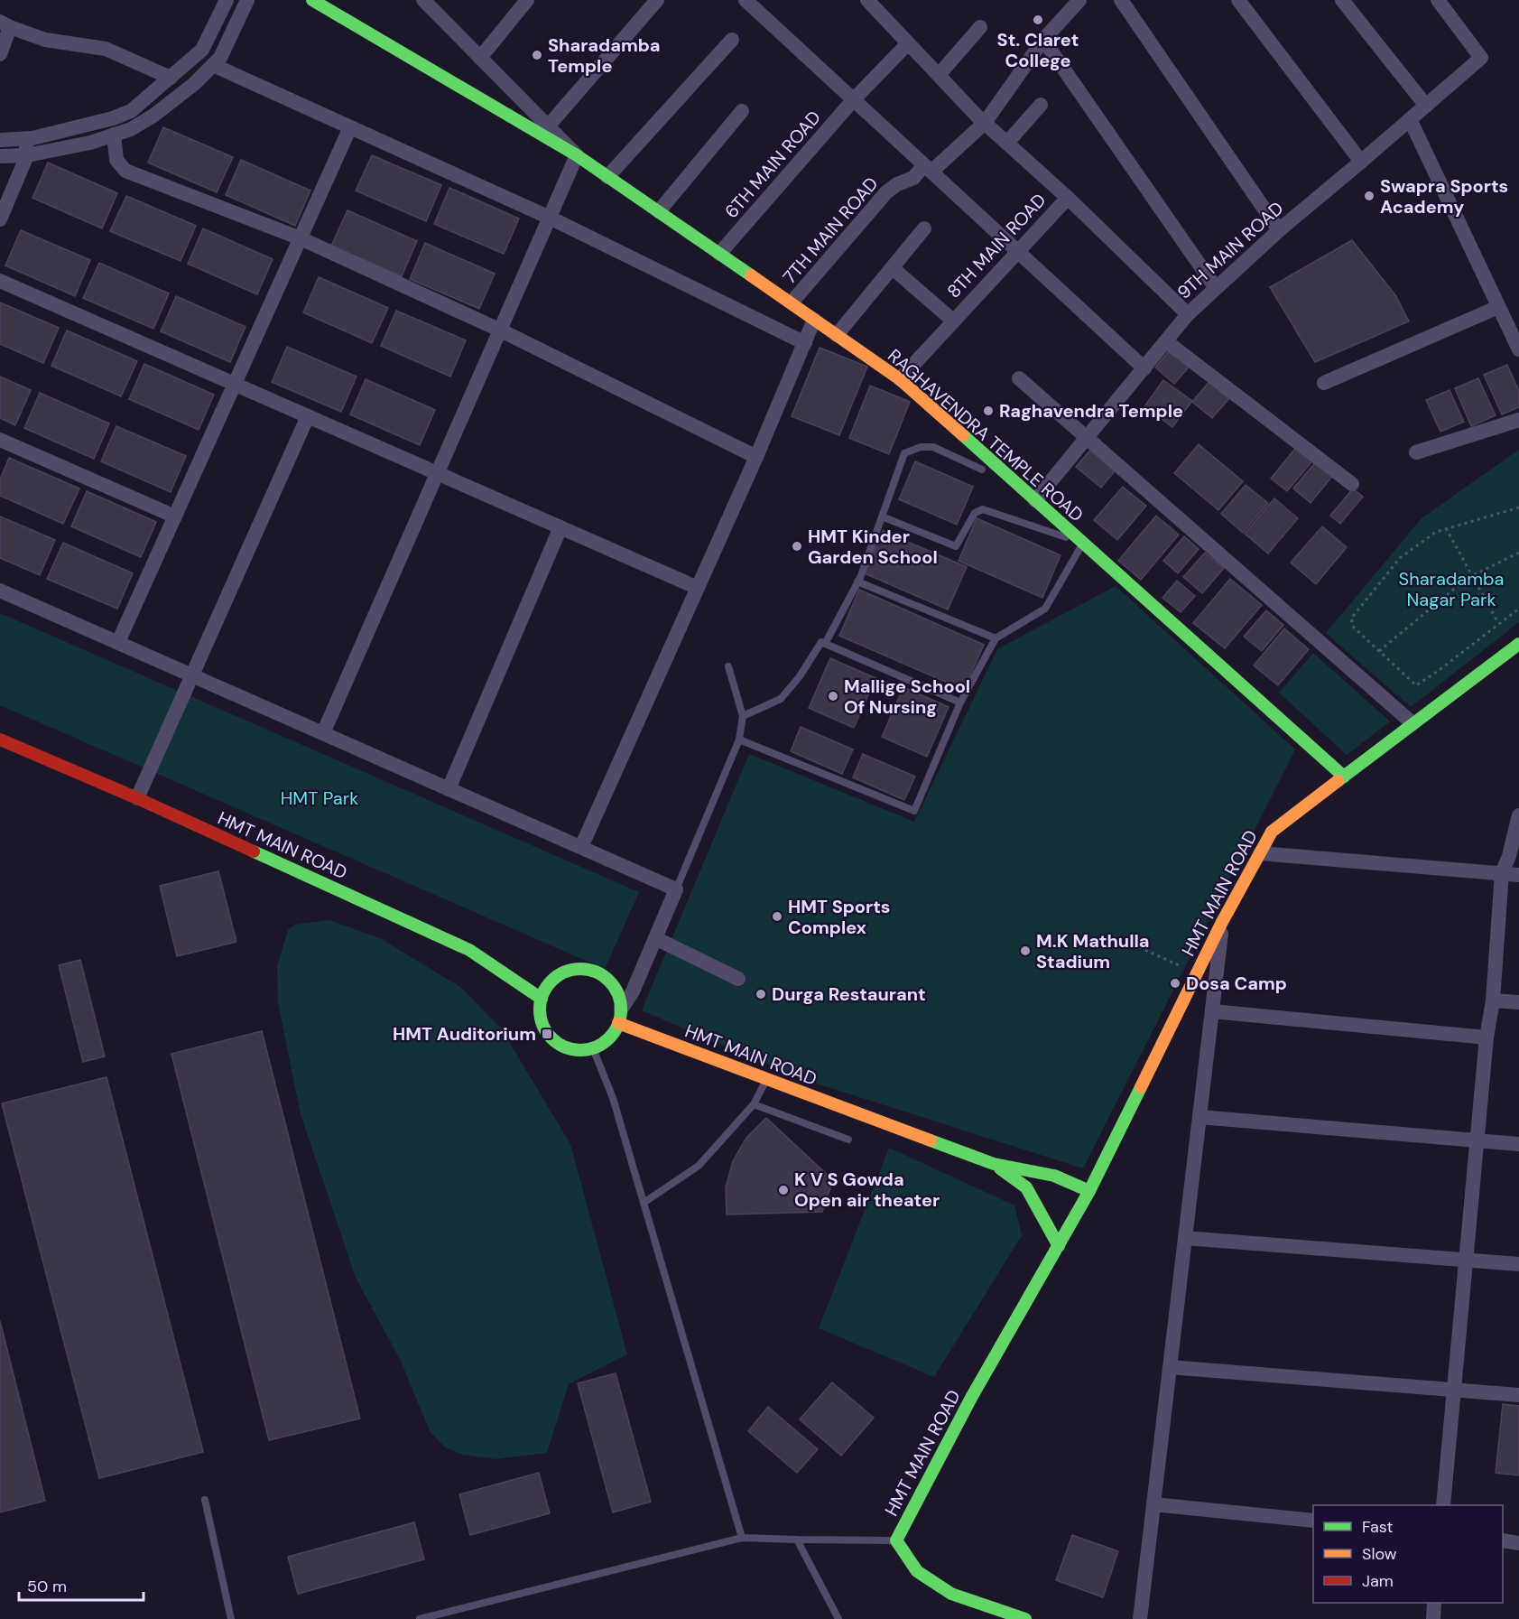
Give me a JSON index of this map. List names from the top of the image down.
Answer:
{
  "streets": {
    "street": [
      "6TH MAIN ROAD",
      "7TH MAIN ROAD",
      "8TH MAIN ROAD",
      "9TH MAIN ROAD",
      "RAGHAVENDRA TEMPLE ROAD",
      "HMT MAIN ROAD"
    ]
  },
  "crossings": [
    ["6TH MAIN ROAD", "RAGHAVENDRA TEMPLE ROAD"],
    ["7TH MAIN ROAD", "RAGHAVENDRA TEMPLE ROAD"],
    ["8TH MAIN ROAD", "RAGHAVENDRA TEMPLE ROAD"],
    ["9TH MAIN ROAD", "RAGHAVENDRA TEMPLE ROAD"],
    ["RAGHAVENDRA TEMPLE ROAD", "HMT MAIN ROAD"]
  ],
  "parks": ["Sharadamba Nagar Park", "HMT Park"],
  "places": {
    "other": [
      "St. Claret College",
      "Sharadamba Temple",
      "Swapra Sports Academy",
      "Raghavendra Temple",
      "HMT Kinder Garden School",
      "Mallige School Of Nursing",
      "HMT Sports Complex",
      "M.K Mathulla Stadium",
      "Dosa Camp",
      "Durga Restaurant",
      "K V S Gowda Open air theater"
    ],
    "transit": ["HMT Auditorium"]
  },
  "legend": ["Fast", "Slow", "Jam"],
  "scale_bar": "50 m"
}
